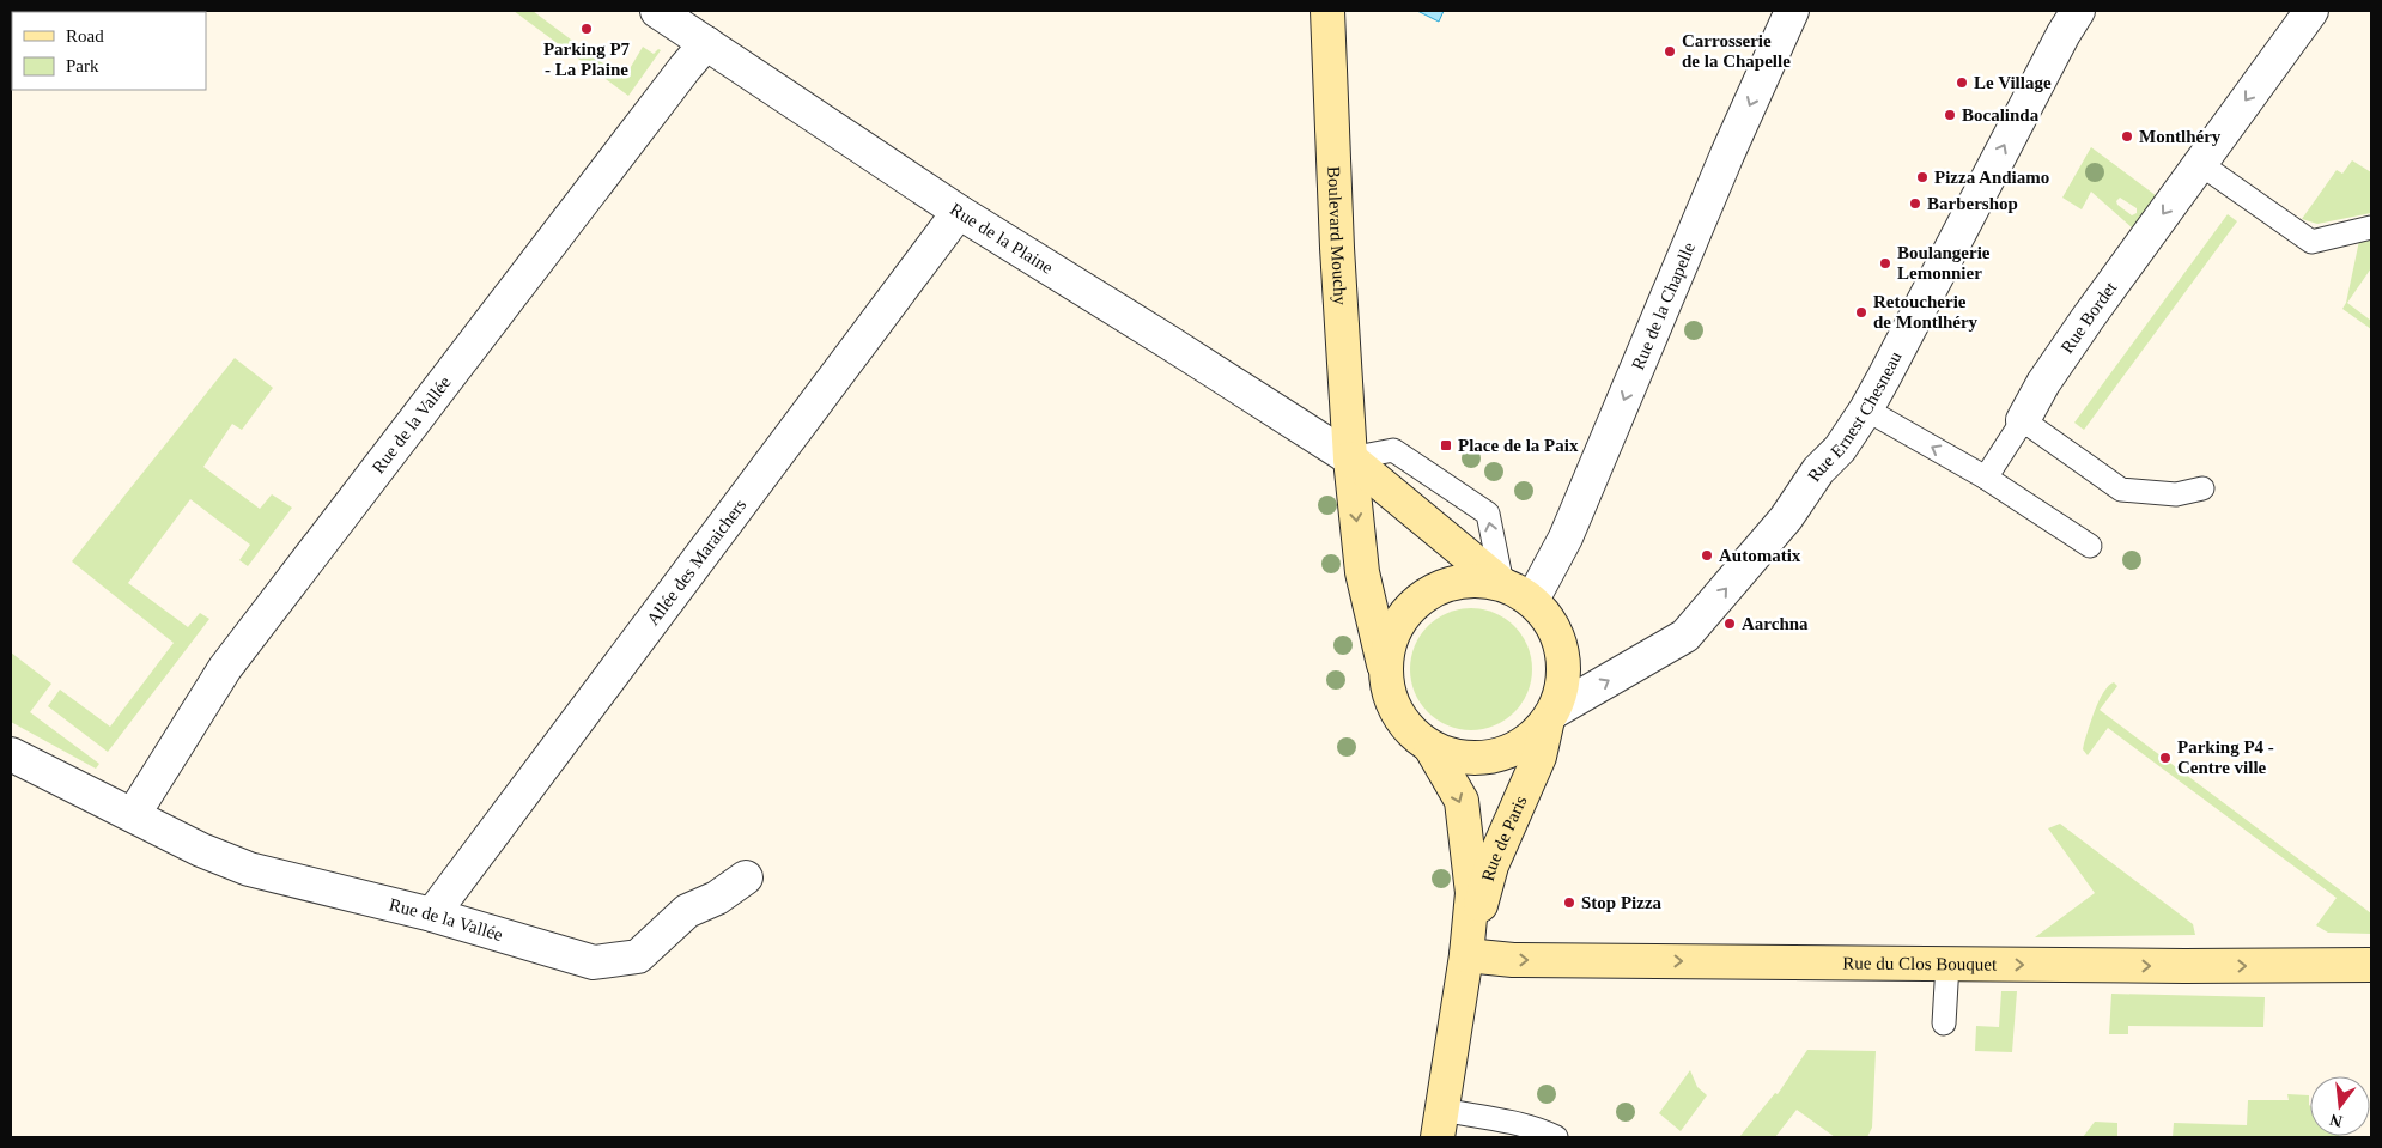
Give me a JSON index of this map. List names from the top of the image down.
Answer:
{
  "streets": {
    "main road": ["Boulevard Mouchy", "Rue de Paris", "Rue du Clos Bouquet"],
    "street": [
      "Rue de la Plaine",
      "Rue de la Chapelle",
      "Rue Bordet",
      "Rue Ernest Chesneau",
      "Rue de la Vallée",
      "Allée des Maraichers"
    ]
  },
  "crossings": [
    ["Boulevard Mouchy", "Rue de la Plaine"],
    ["Boulevard Mouchy", "Rue de la Chapelle"],
    ["Boulevard Mouchy", "Rue Ernest Chesneau"],
    ["Boulevard Mouchy", "Rue de Paris"],
    ["Rue de la Plaine", "Rue de la Vallée"],
    ["Rue de la Plaine", "Allée des Maraichers"],
    ["Rue de la Chapelle", "Rue Ernest Chesneau"],
    ["Rue de la Chapelle", "Rue de Paris"],
    ["Rue Ernest Chesneau", "Rue de Paris"],
    ["Rue de la Vallée", "Allée des Maraichers"],
    ["Rue de Paris", "Rue du Clos Bouquet"]
  ],
  "one_way": [
    "Rue de la Chapelle",
    "Rue Bordet",
    "Rue Ernest Chesneau",
    "Rue du Clos Bouquet"
  ],
  "places": {
    "other": [
      "Parking P7 - La Plaine",
      "Carrosserie de la Chapelle",
      "Le Village",
      "Bocalinda",
      "Montlhéry",
      "Pizza Andiamo",
      "Barbershop",
      "Boulangerie Lemonnier",
      "Retoucherie de Montlhéry",
      "Automatix",
      "Aarchna",
      "Parking P4 - Centre ville",
      "Stop Pizza"
    ],
    "transit": ["Place de la Paix"]
  },
  "legend": ["Road", "Park"],
  "north": "bottom"
}
